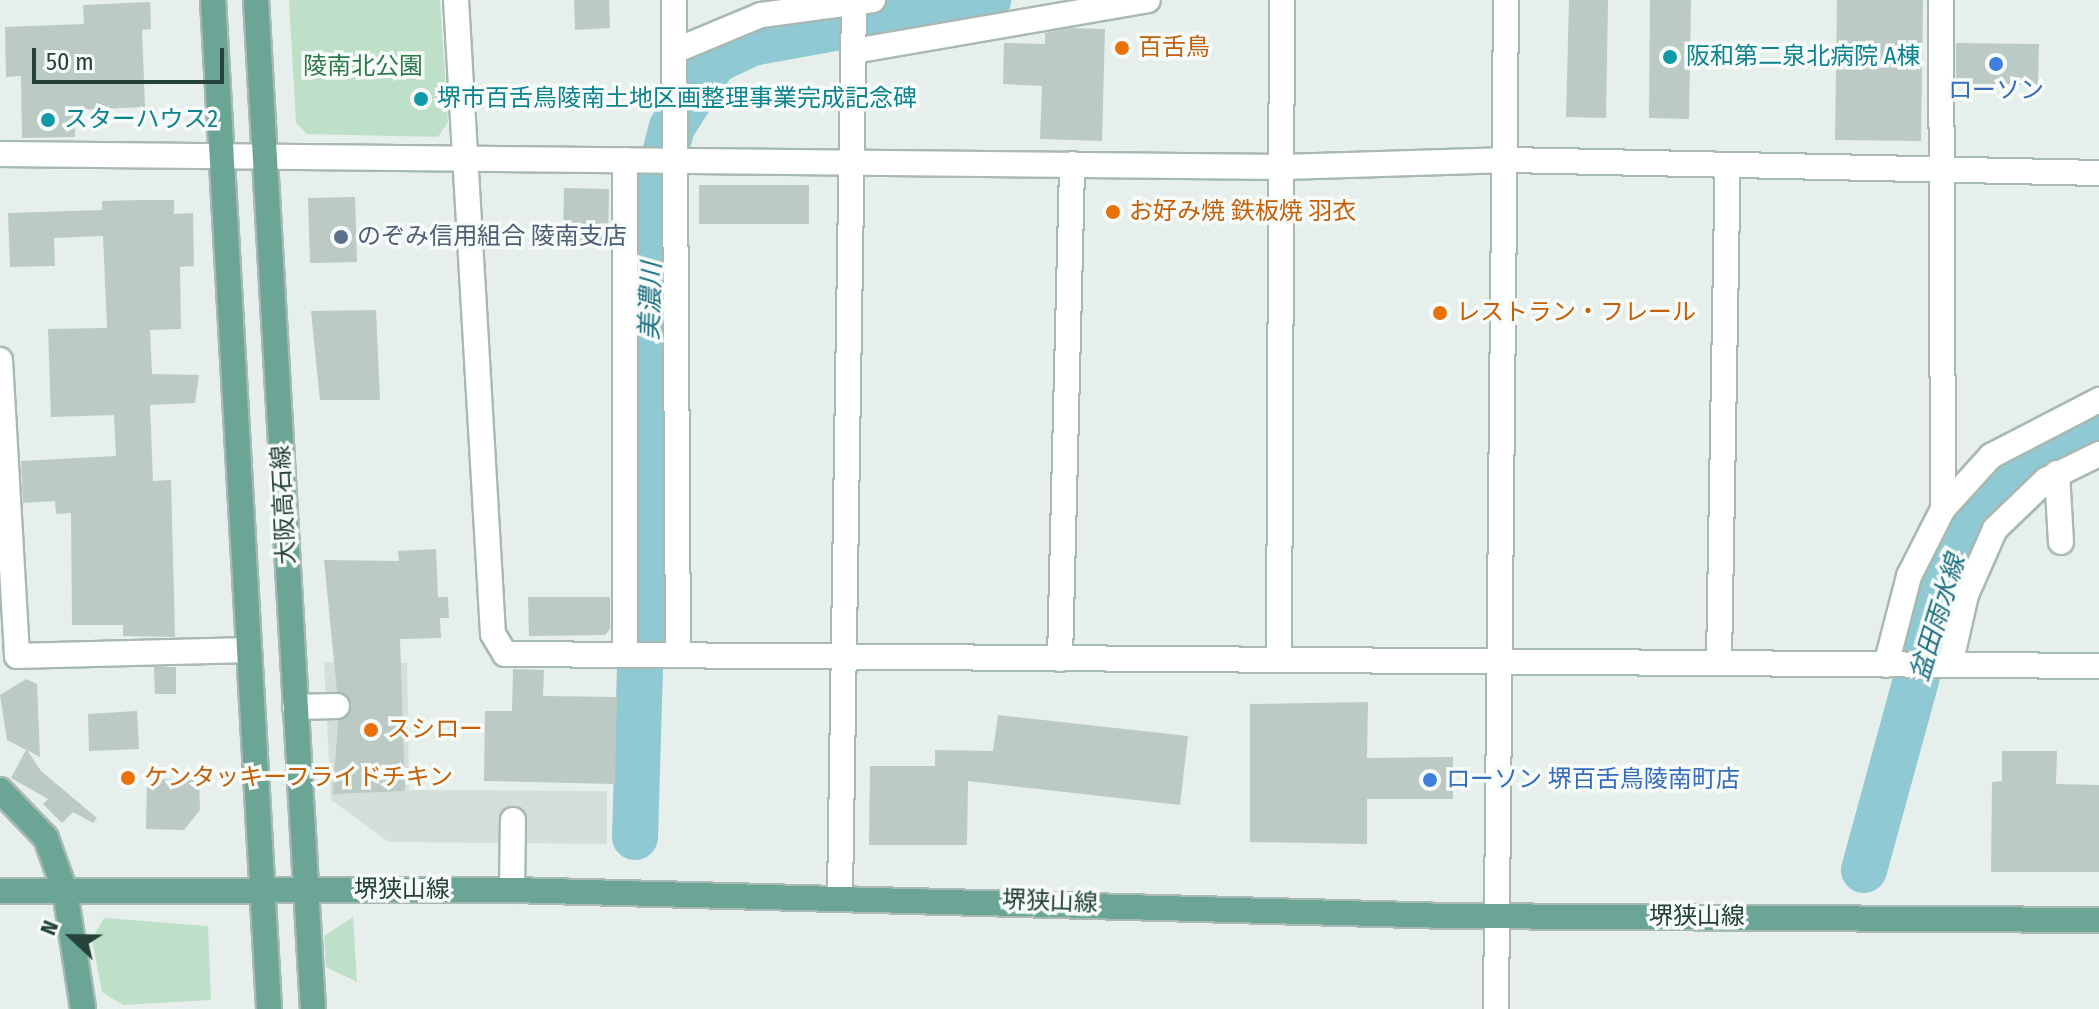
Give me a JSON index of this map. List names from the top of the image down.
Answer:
{
  "streets": {
    "main road": ["大阪高石線", "堺狭山線"]
  },
  "crossings": [
    ["大阪高石線", "堺狭山線"]
  ],
  "water": ["美濃川", "盆田雨水線"],
  "parks": ["陵南北公園"],
  "places": [
    "百舌鳥",
    "阪和第二泉北病院 A棟",
    "ローソン",
    "堺市百舌鳥陵南土地区画整理事業完成記念碑",
    "スターハウス2",
    "お好み焼 鉄板焼 羽衣",
    "のぞみ信用組合 陵南支店",
    "レストラン・フレール",
    "スシロー",
    "ケンタッキーフライドチキン",
    "ローソン 堺百舌鳥陵南町店"
  ],
  "scale_bar": "50 m",
  "north": "left"
}
